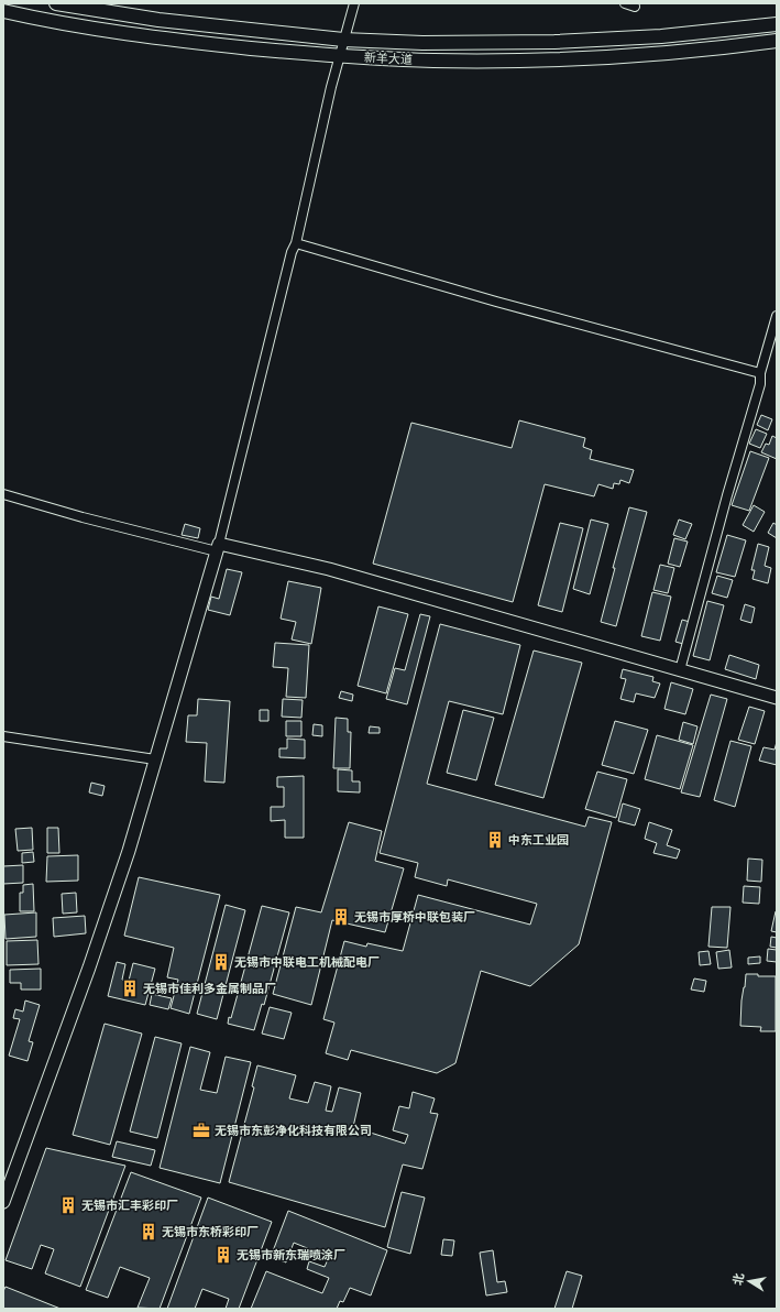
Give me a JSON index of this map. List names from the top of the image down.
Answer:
{
  "streets": {
    "main road": ["新羊大道"]
  },
  "places": {
    "building": [
      "中东工业园",
      "无锡市厚桥中联包装厂",
      "无锡市中联电工机械配电厂",
      "无锡市佳利多金属制品厂",
      "无锡市汇丰彩印厂",
      "无锡市东桥彩印厂",
      "无锡市新东瑞喷涂厂"
    ],
    "office": ["无锡市东彭净化科技有限公司"]
  },
  "north": "left"
}
